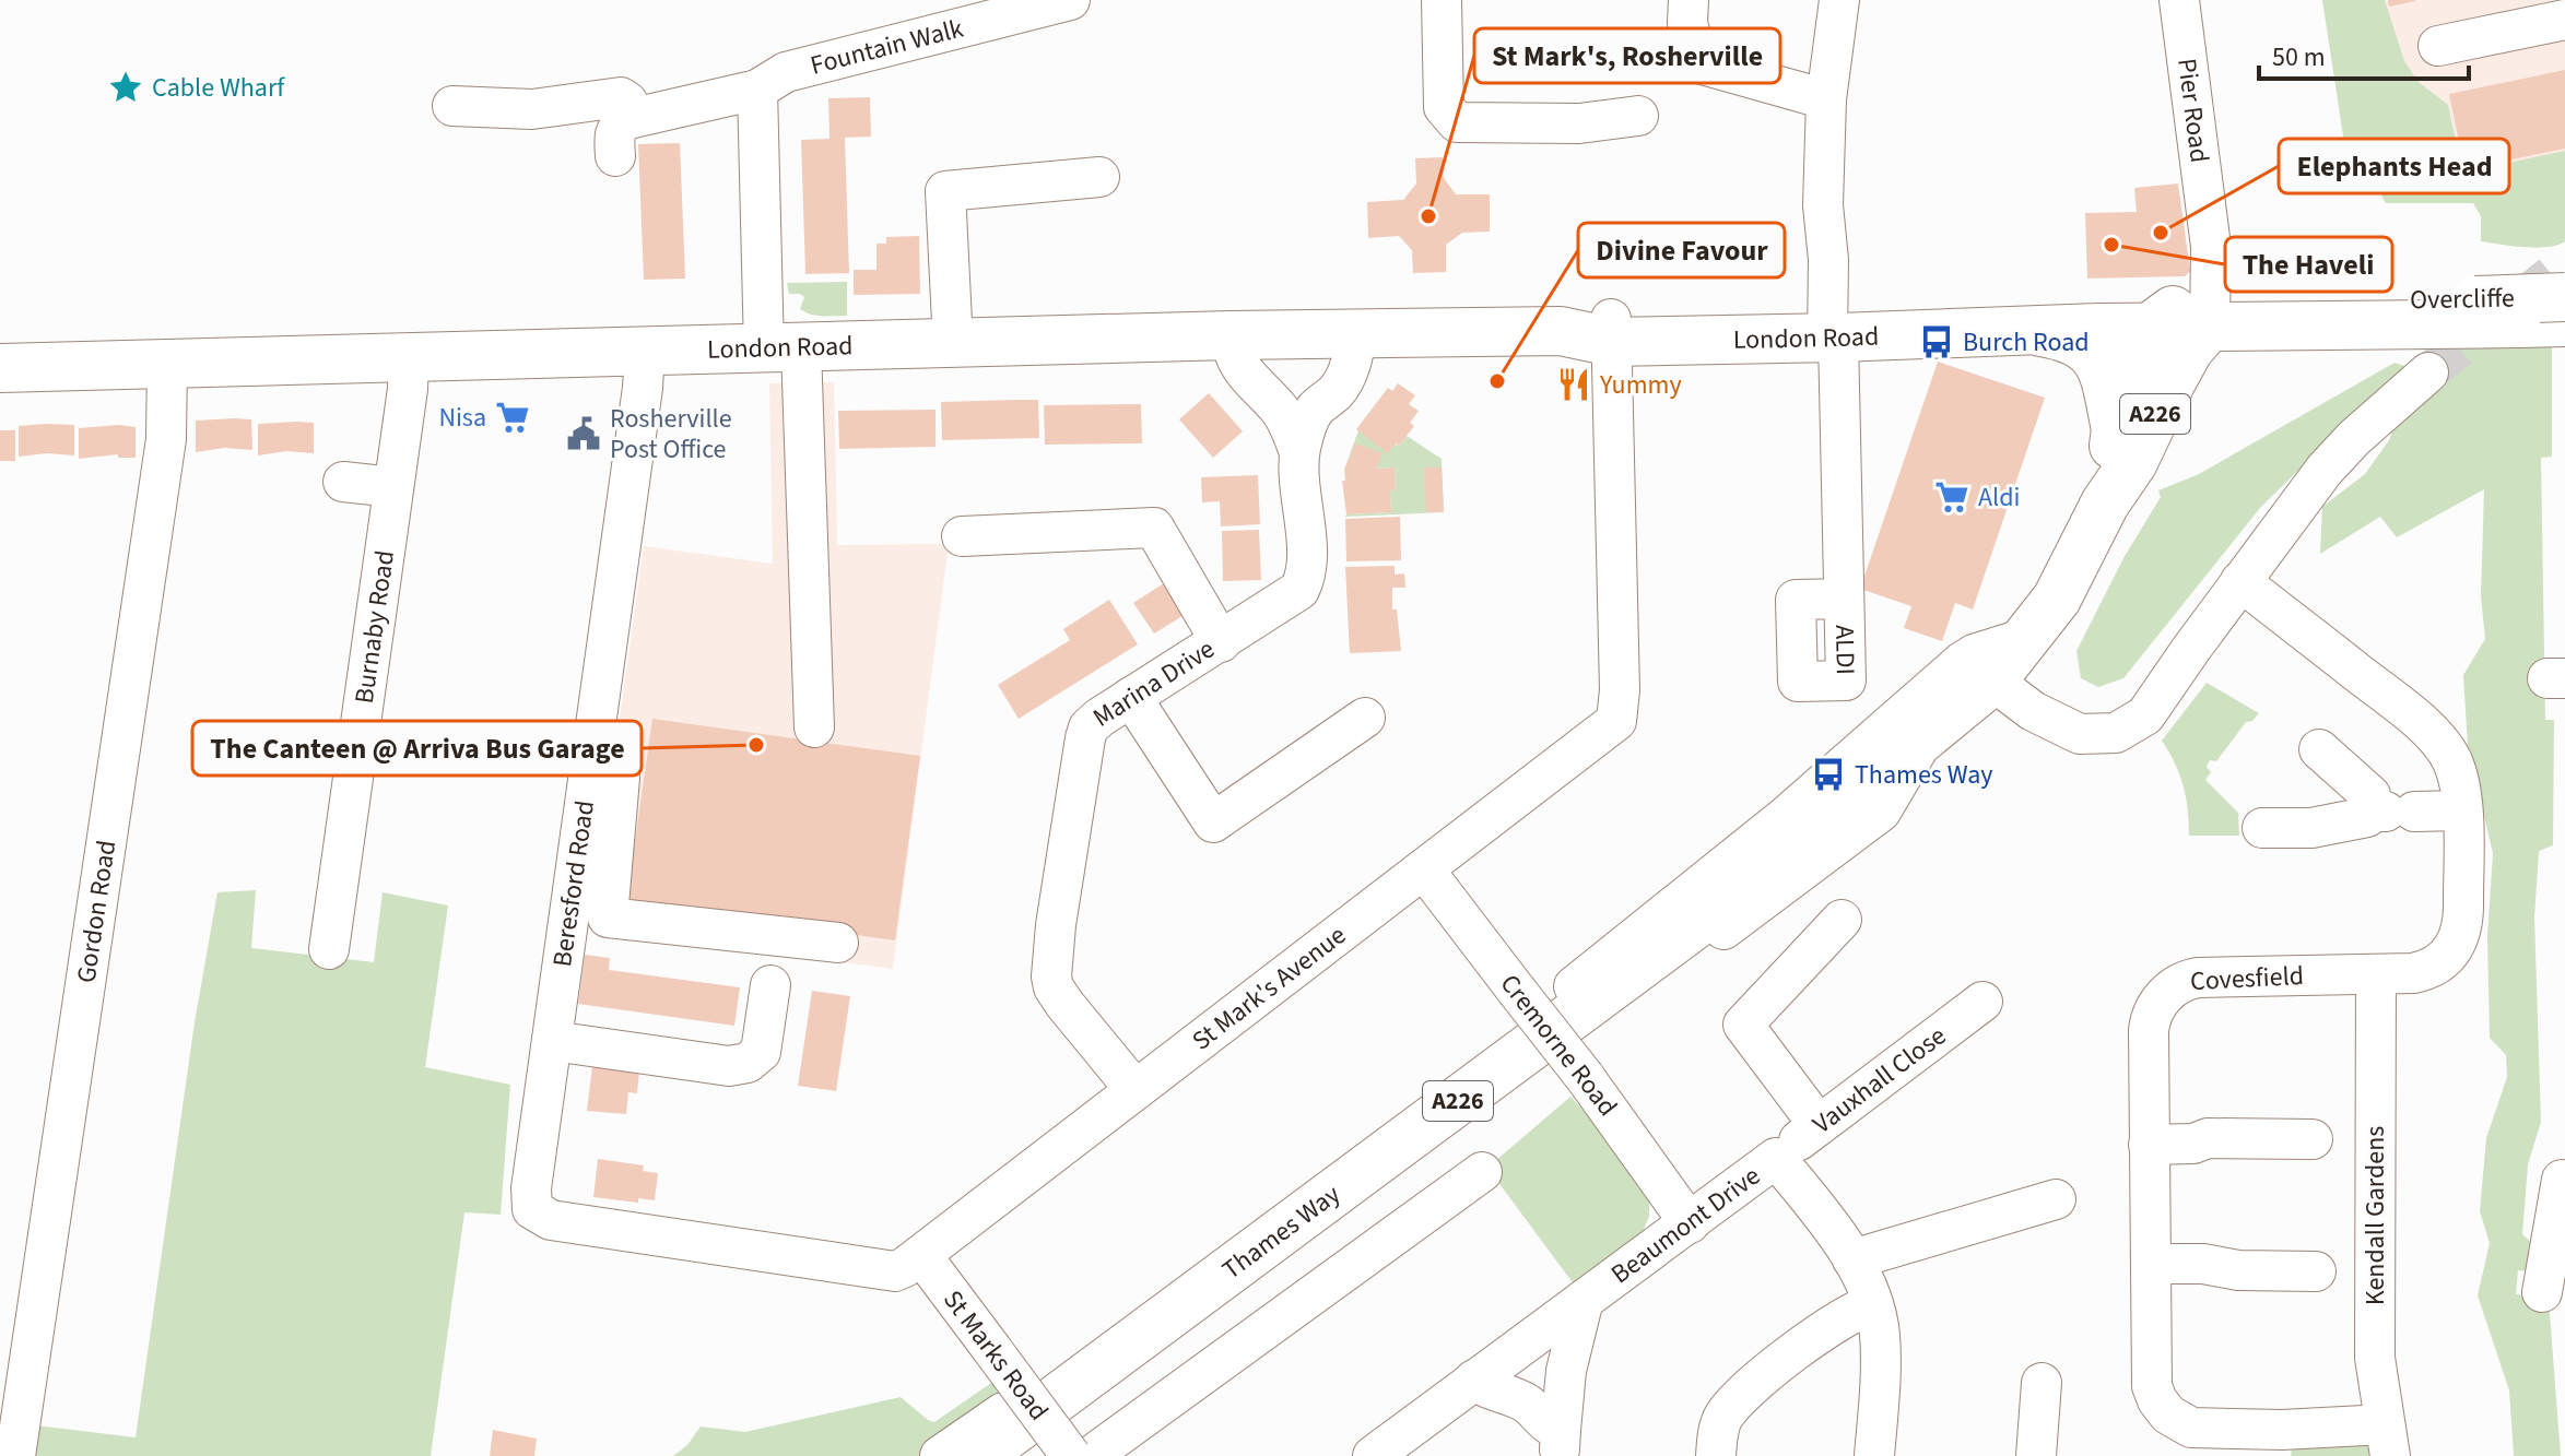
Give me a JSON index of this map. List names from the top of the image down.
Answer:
{
  "streets": {
    "main road": [
      "Overcliffe",
      "London Road",
      "A226",
      "Thames Way"
    ],
    "street": [
      "Fountain Walk",
      "Pier Road",
      "Burnaby Road",
      "Marina Drive",
      "Beresford Road",
      "Gordon Road",
      "Covesfield",
      "St Mark's Avenue",
      "Cremorne Road",
      "Vauxhall Close",
      "Kendall Gardens",
      "Beaumont Drive",
      "St Marks Road"
    ]
  },
  "crossings": [
    ["Pier Road", "London Road"],
    ["Pier Road", "Thames Way"],
    ["Overcliffe", "London Road"],
    ["London Road", "A226"],
    ["London Road", "Burnaby Road"],
    ["London Road", "Marina Drive"],
    ["London Road", "Beresford Road"],
    ["London Road", "Gordon Road"],
    ["London Road", "St Mark's Avenue"],
    ["London Road", "Thames Way"],
    ["A226", "Thames Way"],
    ["Marina Drive", "St Mark's Avenue"],
    ["Beresford Road", "St Mark's Avenue"],
    ["Covesfield", "Kendall Gardens"],
    ["St Mark's Avenue", "Cremorne Road"],
    ["St Mark's Avenue", "St Marks Road"],
    ["Cremorne Road", "Beaumont Drive"],
    ["Vauxhall Close", "Beaumont Drive"]
  ],
  "places": {
    "place": ["Cable Wharf"],
    "other": [
      "St Mark's, Rosherville",
      "Elephants Head",
      "The Haveli",
      "Divine Favour",
      "The Canteen @ Arriva Bus Garage"
    ],
    "bus stop": ["Burch Road", "Thames Way"],
    "restaurant": ["Yummy"],
    "supermarket": ["Nisa", "Aldi"],
    "public building": ["Rosherville Post Office"]
  },
  "scale_bar": "50 m"
}
